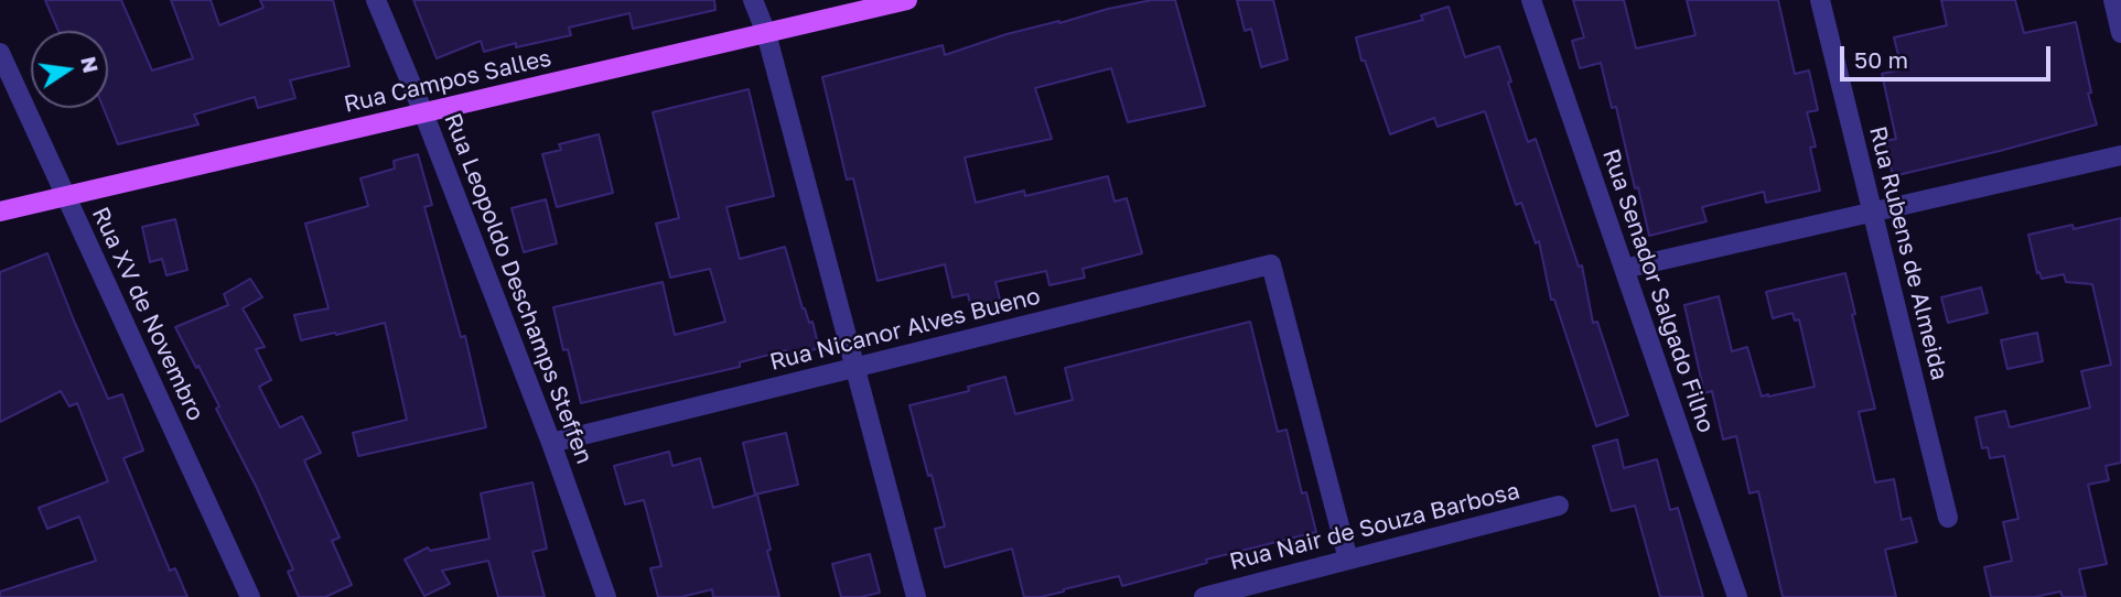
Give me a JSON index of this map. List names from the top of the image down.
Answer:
{
  "streets": {
    "main road": ["Rua Campos Salles"],
    "street": [
      "Rua Rubens de Almeida",
      "Rua Leopoldo Deschamps Steffen",
      "Rua Senador Salgado Filho",
      "Rua XV de Novembro",
      "Rua Nicanor Alves Bueno",
      "Rua Nair de Souza Barbosa"
    ]
  },
  "crossings": [
    ["Rua Campos Salles", "Rua Leopoldo Deschamps Steffen"],
    ["Rua Campos Salles", "Rua XV de Novembro"],
    ["Rua Leopoldo Deschamps Steffen", "Rua Nicanor Alves Bueno"],
    ["Rua Nicanor Alves Bueno", "Rua Nair de Souza Barbosa"]
  ],
  "scale_bar": "50 m",
  "north": "right"
}
